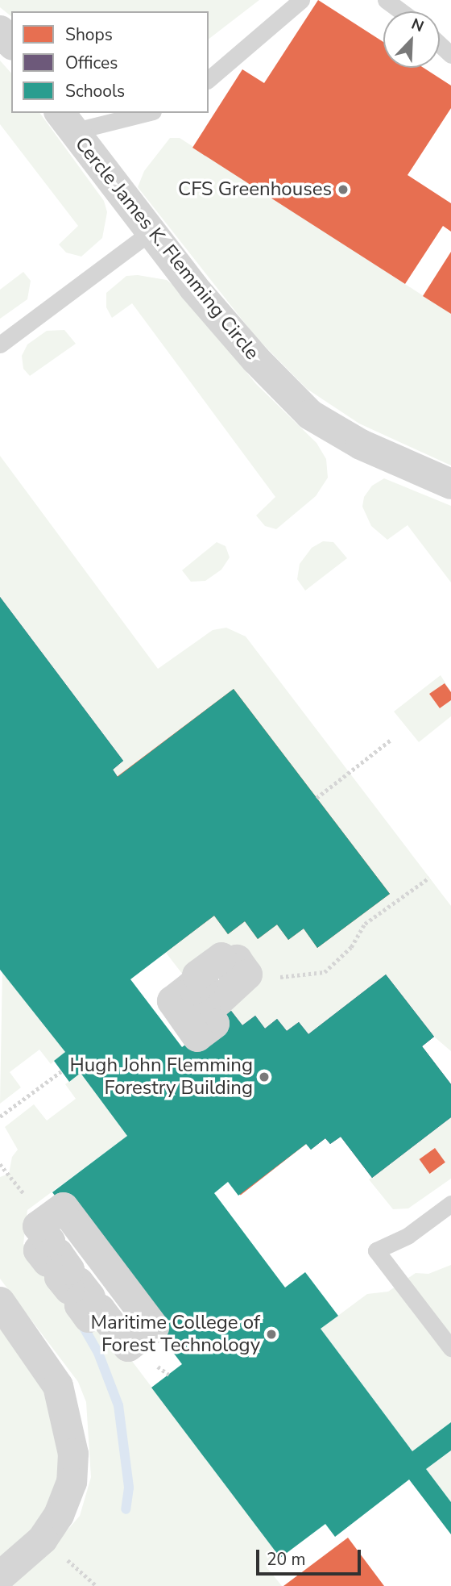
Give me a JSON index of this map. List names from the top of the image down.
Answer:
{
  "streets": {
    "street": ["Cercle James K. Flemming Circle"]
  },
  "places": ["CFS Greenhouses", "Hugh John Flemming Forestry Building", "Maritime College of Forest Technology"],
  "legend": ["Shops", "Offices", "Schools"],
  "scale_bar": "20 m",
  "north": "top right"
}
